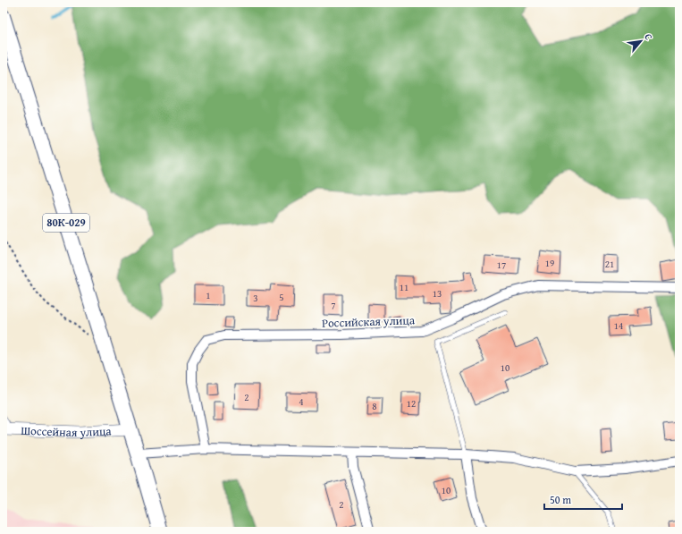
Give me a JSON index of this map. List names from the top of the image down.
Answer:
{
  "streets": {
    "main road": ["80К-029"],
    "street": ["Российская улица", "Шоссейная улица"]
  },
  "crossings": [
    ["80К-029", "Шоссейная улица"]
  ],
  "house_numbers": [
    "19",
    "21",
    "17",
    "11",
    "13",
    "1",
    "5",
    "3",
    "7",
    "14",
    "10",
    "2",
    "4",
    "12",
    "8",
    "10",
    "2"
  ],
  "scale_bar": "50 m",
  "north": "top right"
}
